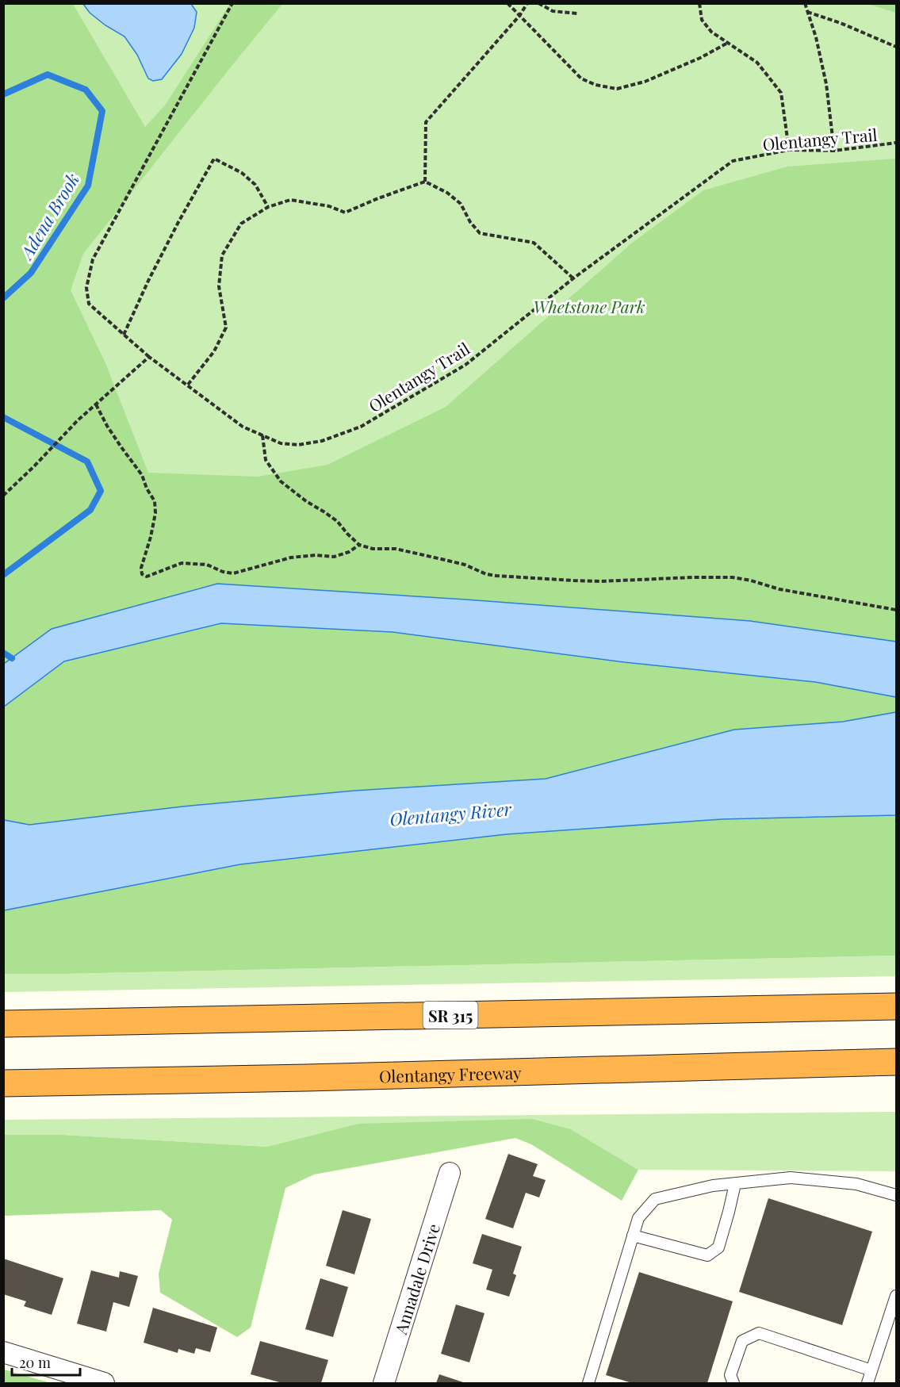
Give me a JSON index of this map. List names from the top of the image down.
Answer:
{
  "streets": {
    "highway": ["SR 315", "Olentangy Freeway"],
    "street": ["Annadale Drive"],
    "path": ["Olentangy Trail"]
  },
  "water": ["Adena Brook", "Olentangy River"],
  "parks": ["Whetstone Park"],
  "scale_bar": "20 m"
}
